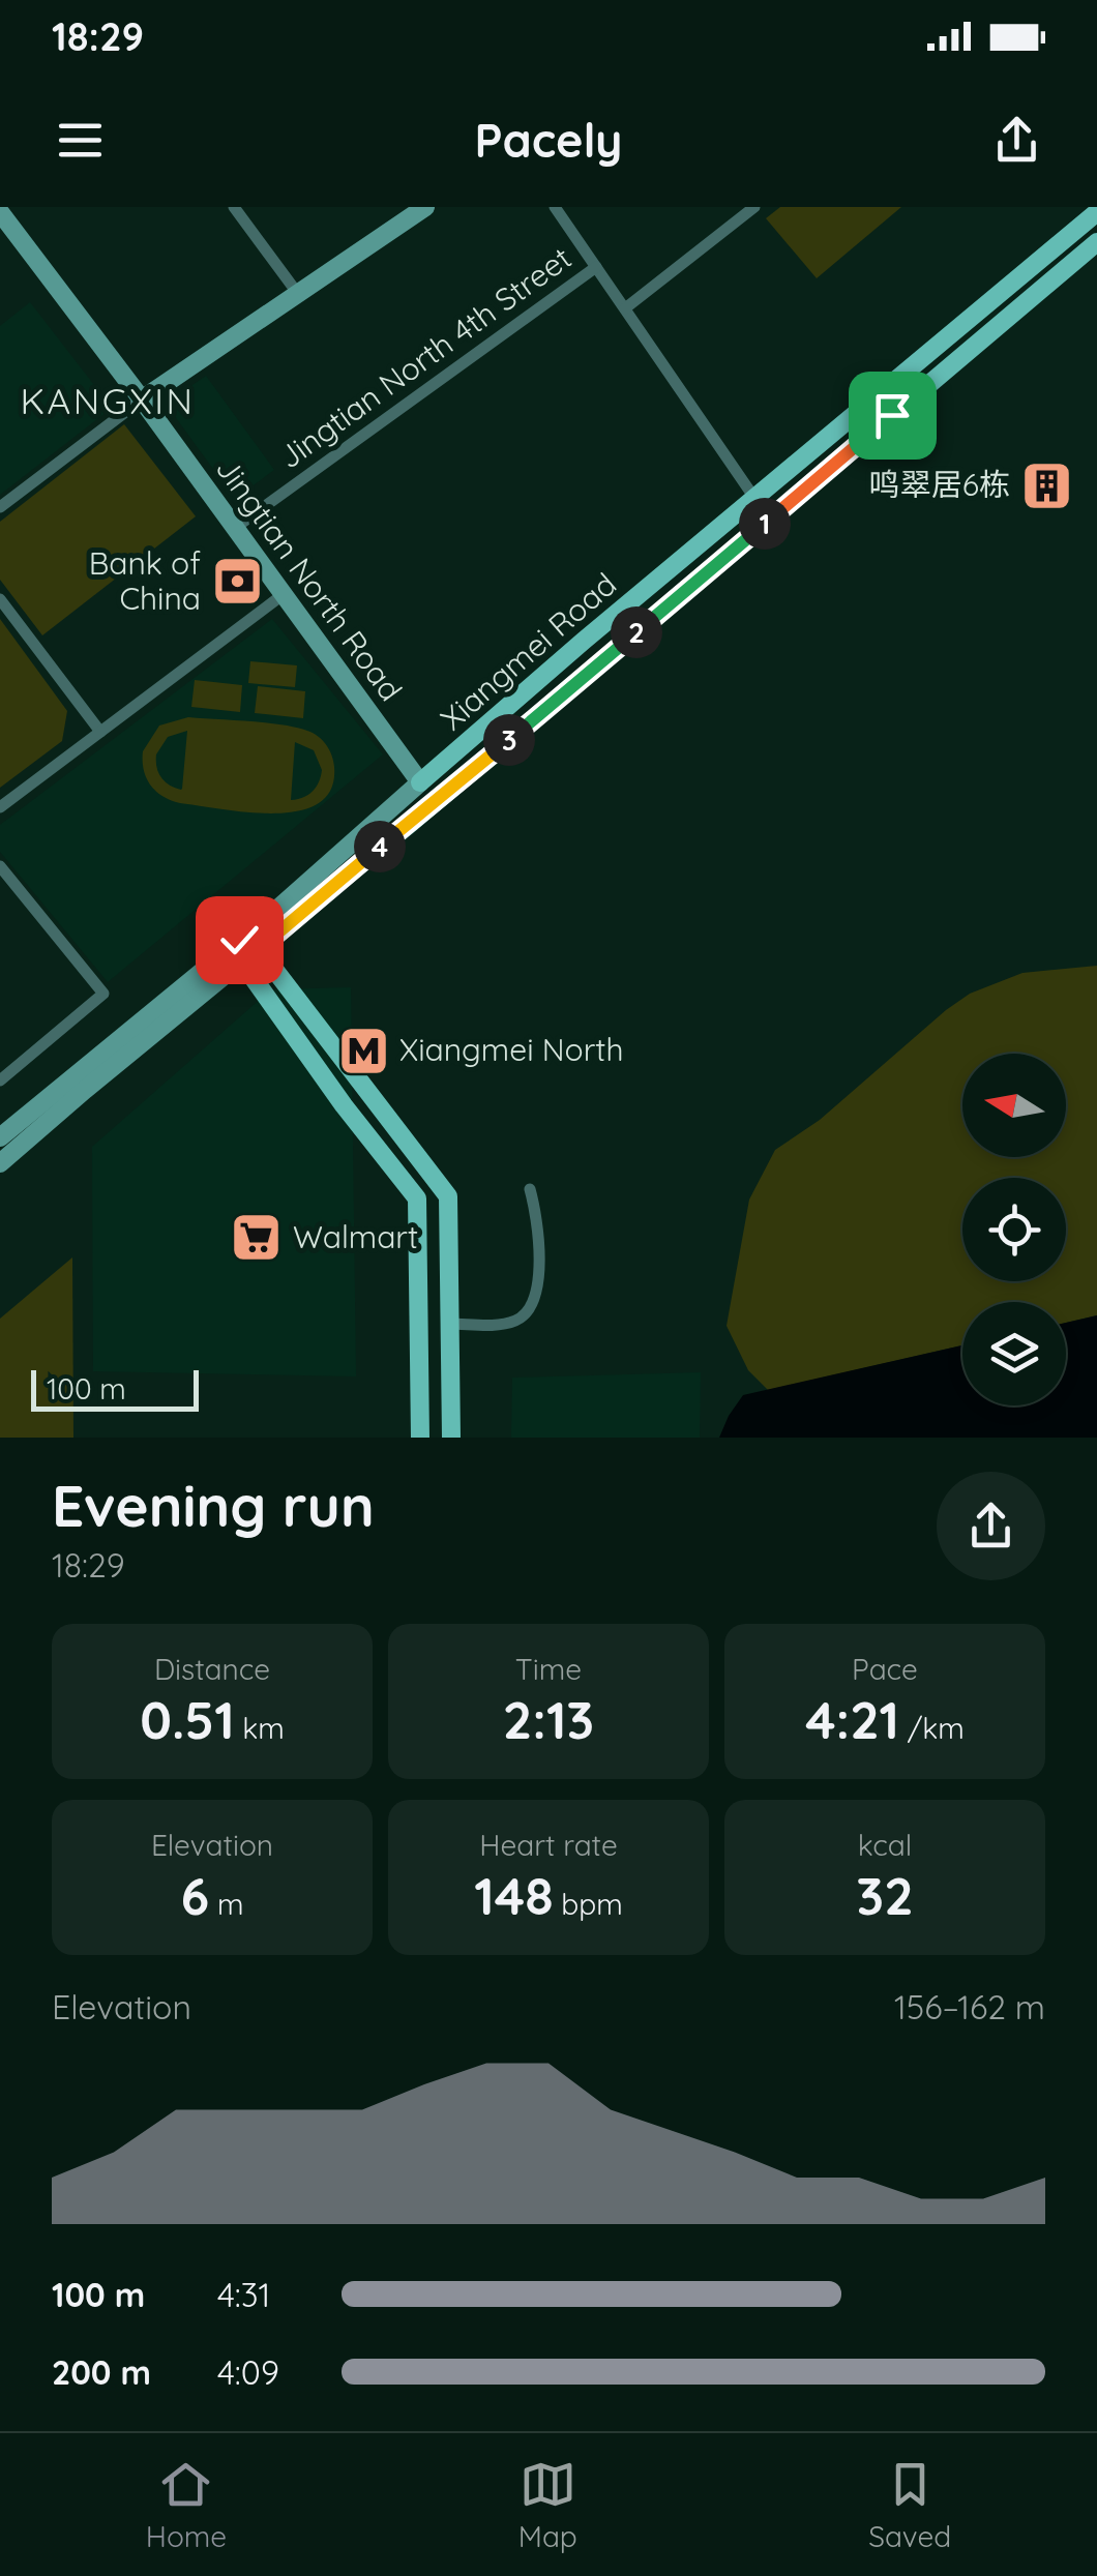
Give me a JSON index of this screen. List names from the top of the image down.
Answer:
{
  "streets": {
    "main road": ["Jingtian North Road", "Xiangmei Road"],
    "street": ["Jingtian North 4th Street"]
  },
  "crossings": [
    ["Jingtian North 4th Street", "Jingtian North Road"],
    ["Jingtian North Road", "Xiangmei Road"]
  ],
  "districts": ["KANGXIN"],
  "places": {
    "building": ["鸣翠居6栋"],
    "bank": ["Bank of China"],
    "metro station": ["Xiangmei North"],
    "supermarket": ["Walmart"]
  },
  "scale_bar": "100 m",
  "north": "left",
  "page": {
    "status": "18:29",
    "header": "Pacely",
    "pins": [
      "1",
      "2",
      "3",
      "4"
    ],
    "scale": "100 m",
    "heading": ["Evening run", "18:29"],
    "stats": [
      ["Distance", "0.51 km"],
      ["Time", "2:13"],
      ["Pace", "4:21 /km"],
      ["Elevation", "6 m"],
      ["Heart rate", "148 bpm"],
      ["kcal", "32"]
    ],
    "chart": ["Elevation", "156–162 m"],
    "list": [
      {
        "name": "100 m",
        "note": "4:31"
      },
      {
        "name": "200 m",
        "note": "4:09"
      }
    ],
    "tabs": ["Home", "Map", "Saved"]
  }
}
